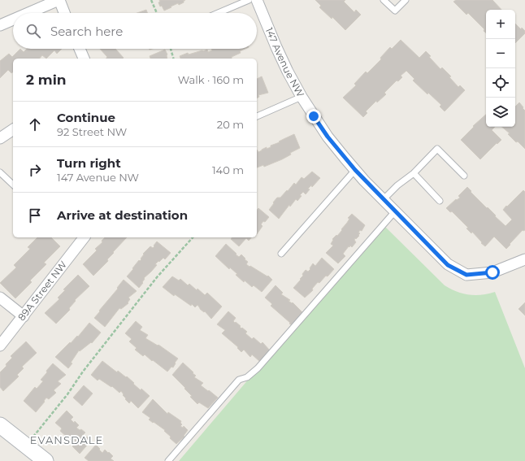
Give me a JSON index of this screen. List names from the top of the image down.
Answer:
{
  "streets": {
    "street": ["147 Avenue NW", "89A Street NW"]
  },
  "districts": ["EVANSDALE"],
  "page": {
    "map_buttons": ["+", "−"],
    "search": "Search here",
    "heading": ["2 min", "Walk · 160 m"],
    "list": [
      ["Continue", "92 Street NW", "20 m"],
      ["Turn right", "147 Avenue NW", "140 m"],
      "Arrive at destination"
    ]
  }
}
